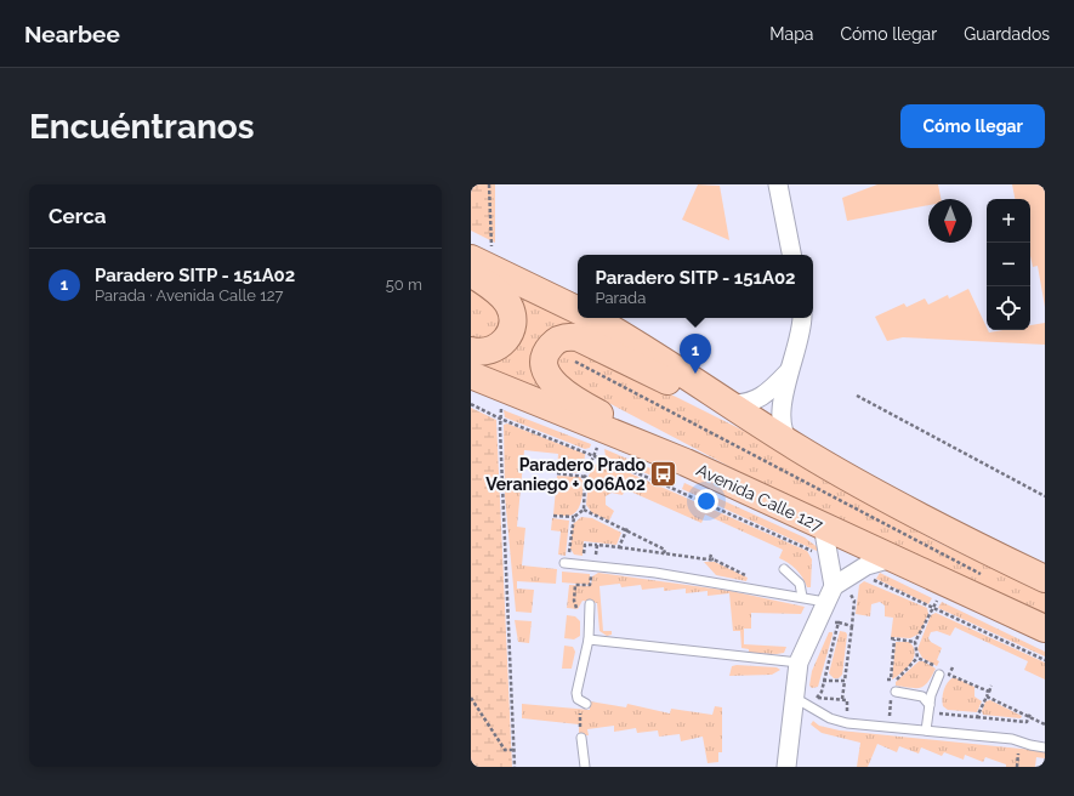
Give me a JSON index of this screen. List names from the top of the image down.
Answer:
{
  "streets": {
    "main road": ["Avenida Calle 127"]
  },
  "places": {
    "bus stop": ["Paradero Prado Veraniego + 006A02"]
  },
  "north": "bottom",
  "page": {
    "header": "Nearbee",
    "nav": ["Mapa", "Cómo llegar", "Guardados"],
    "buttons": "Cómo llegar",
    "title": "Encuéntranos",
    "heading": "Cerca",
    "map_buttons": ["+", "−"],
    "list": [
      {
        "mark": "1",
        "name": "Paradero SITP - 151A02",
        "note": "Parada · Avenida Calle 127",
        "value": "50 m"
      }
    ],
    "popup": ["Paradero SITP - 151A02", "Parada"],
    "pins": "1"
  }
}
